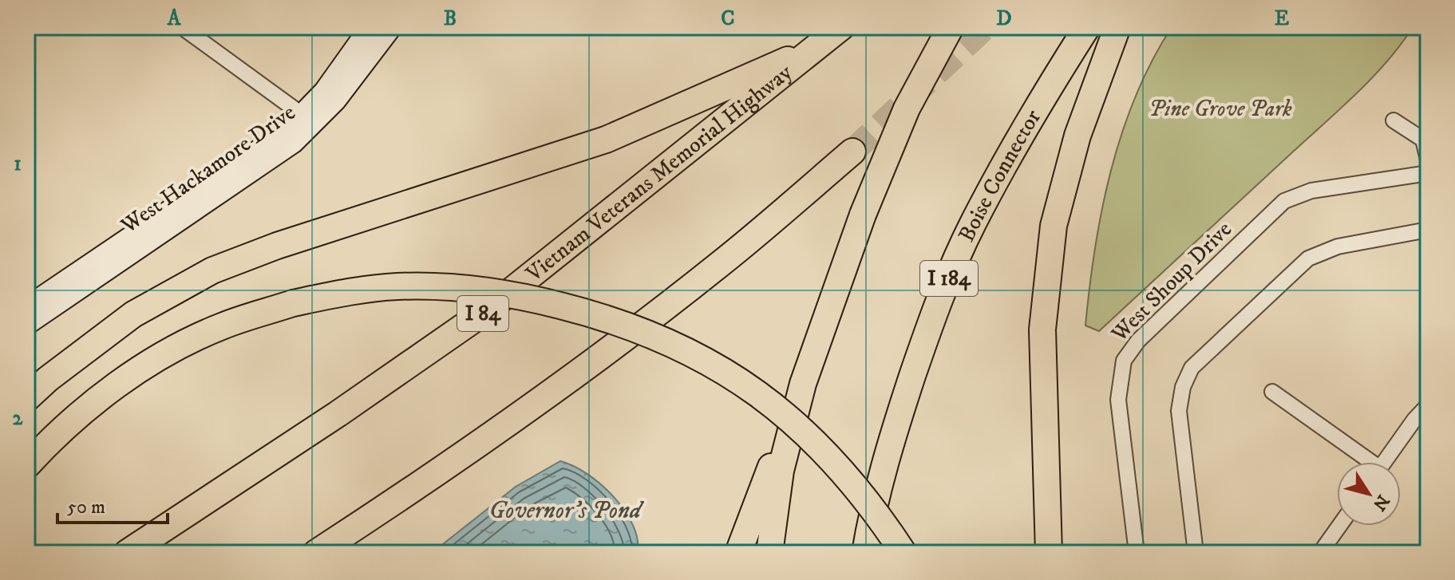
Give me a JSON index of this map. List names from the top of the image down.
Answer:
{
  "streets": {
    "highway": [
      "Vietnam Veterans Memorial Highway",
      "Boise Connector",
      "I 184",
      "I 84"
    ],
    "street": ["West Hackamore Drive", "West Shoup Drive"]
  },
  "water": ["Governor's Pond"],
  "parks": ["Pine Grove Park"],
  "scale_bar": "50 m",
  "north": "bottom right",
  "grid": {
    "columns": [
      "A",
      "B",
      "C",
      "D",
      "E"
    ],
    "rows": ["1", "2"]
  }
}
